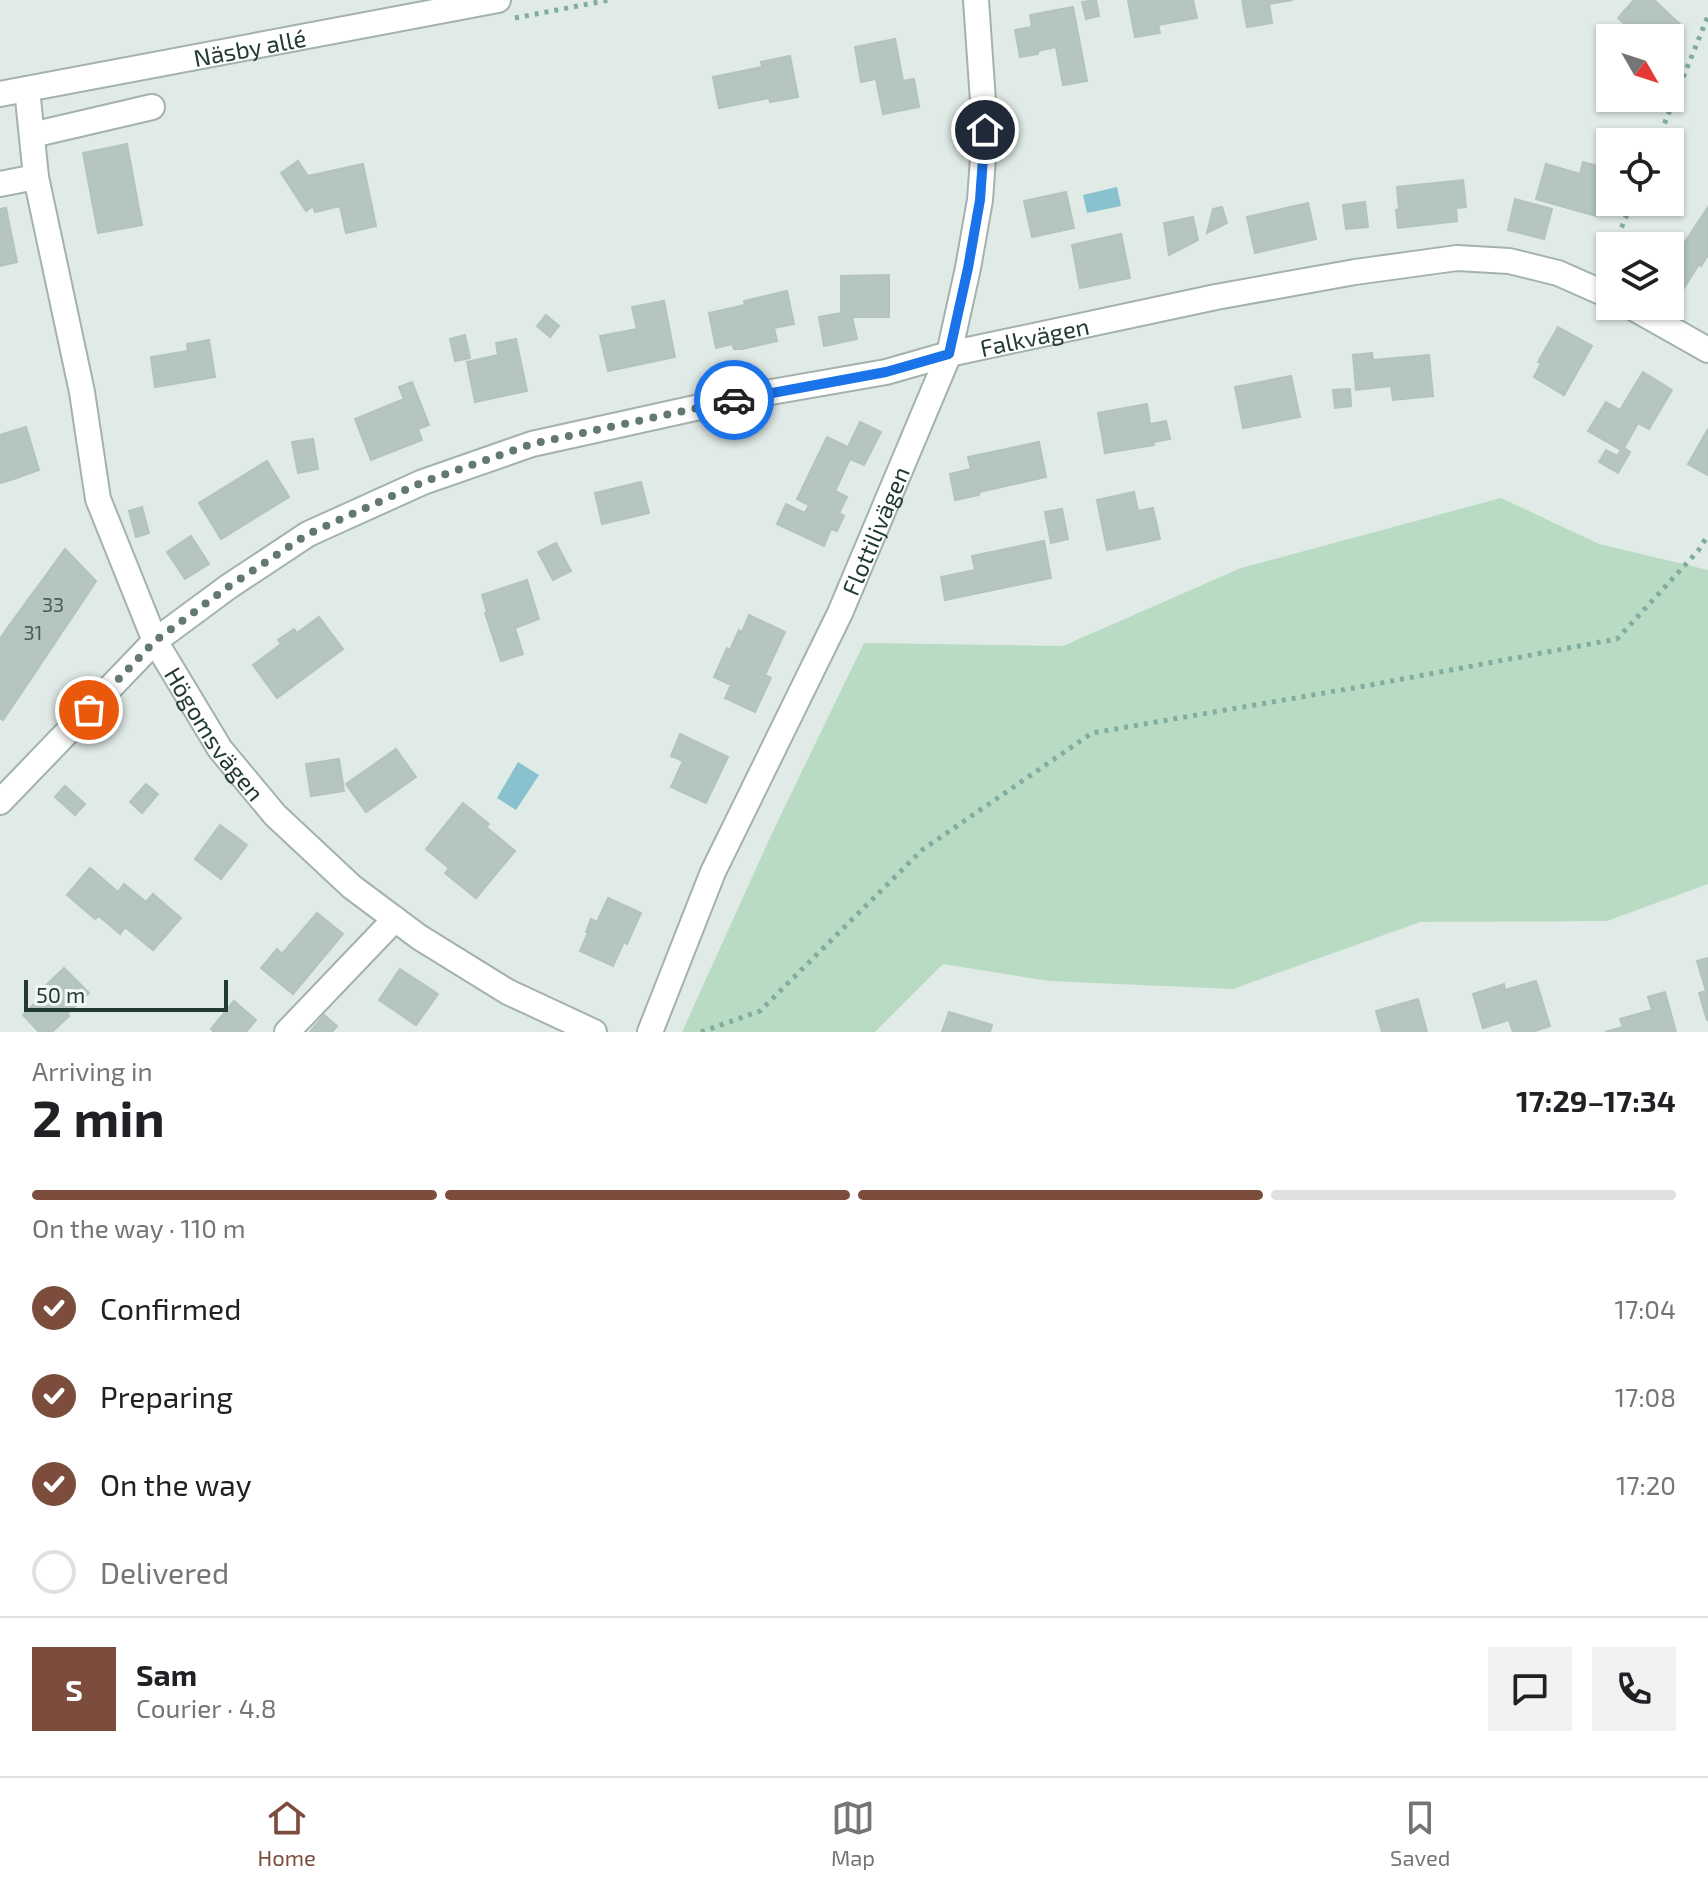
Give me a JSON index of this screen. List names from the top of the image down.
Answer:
{
  "streets": {
    "street": [
      "Näsby allé",
      "Falkvägen",
      "Flottiljvägen",
      "Högomsvägen"
    ]
  },
  "crossings": [
    ["Näsby allé", "Högomsvägen"],
    ["Falkvägen", "Flottiljvägen"],
    ["Falkvägen", "Högomsvägen"]
  ],
  "house_numbers": ["33", "31"],
  "scale_bar": "50 m",
  "north": "bottom right",
  "page": {
    "scale": "50 m",
    "heading": ["2 min", "Arriving in", "17:29–17:34"],
    "panel": ["Sam", "Courier · 4.8"],
    "bar": "On the way · 110 m",
    "list": [
      ["Confirmed", "17:04"],
      ["Preparing", "17:08"],
      ["On the way", "17:20"],
      "Delivered"
    ],
    "round": "S",
    "tabs": ["Home", "Map", "Saved"]
  }
}
